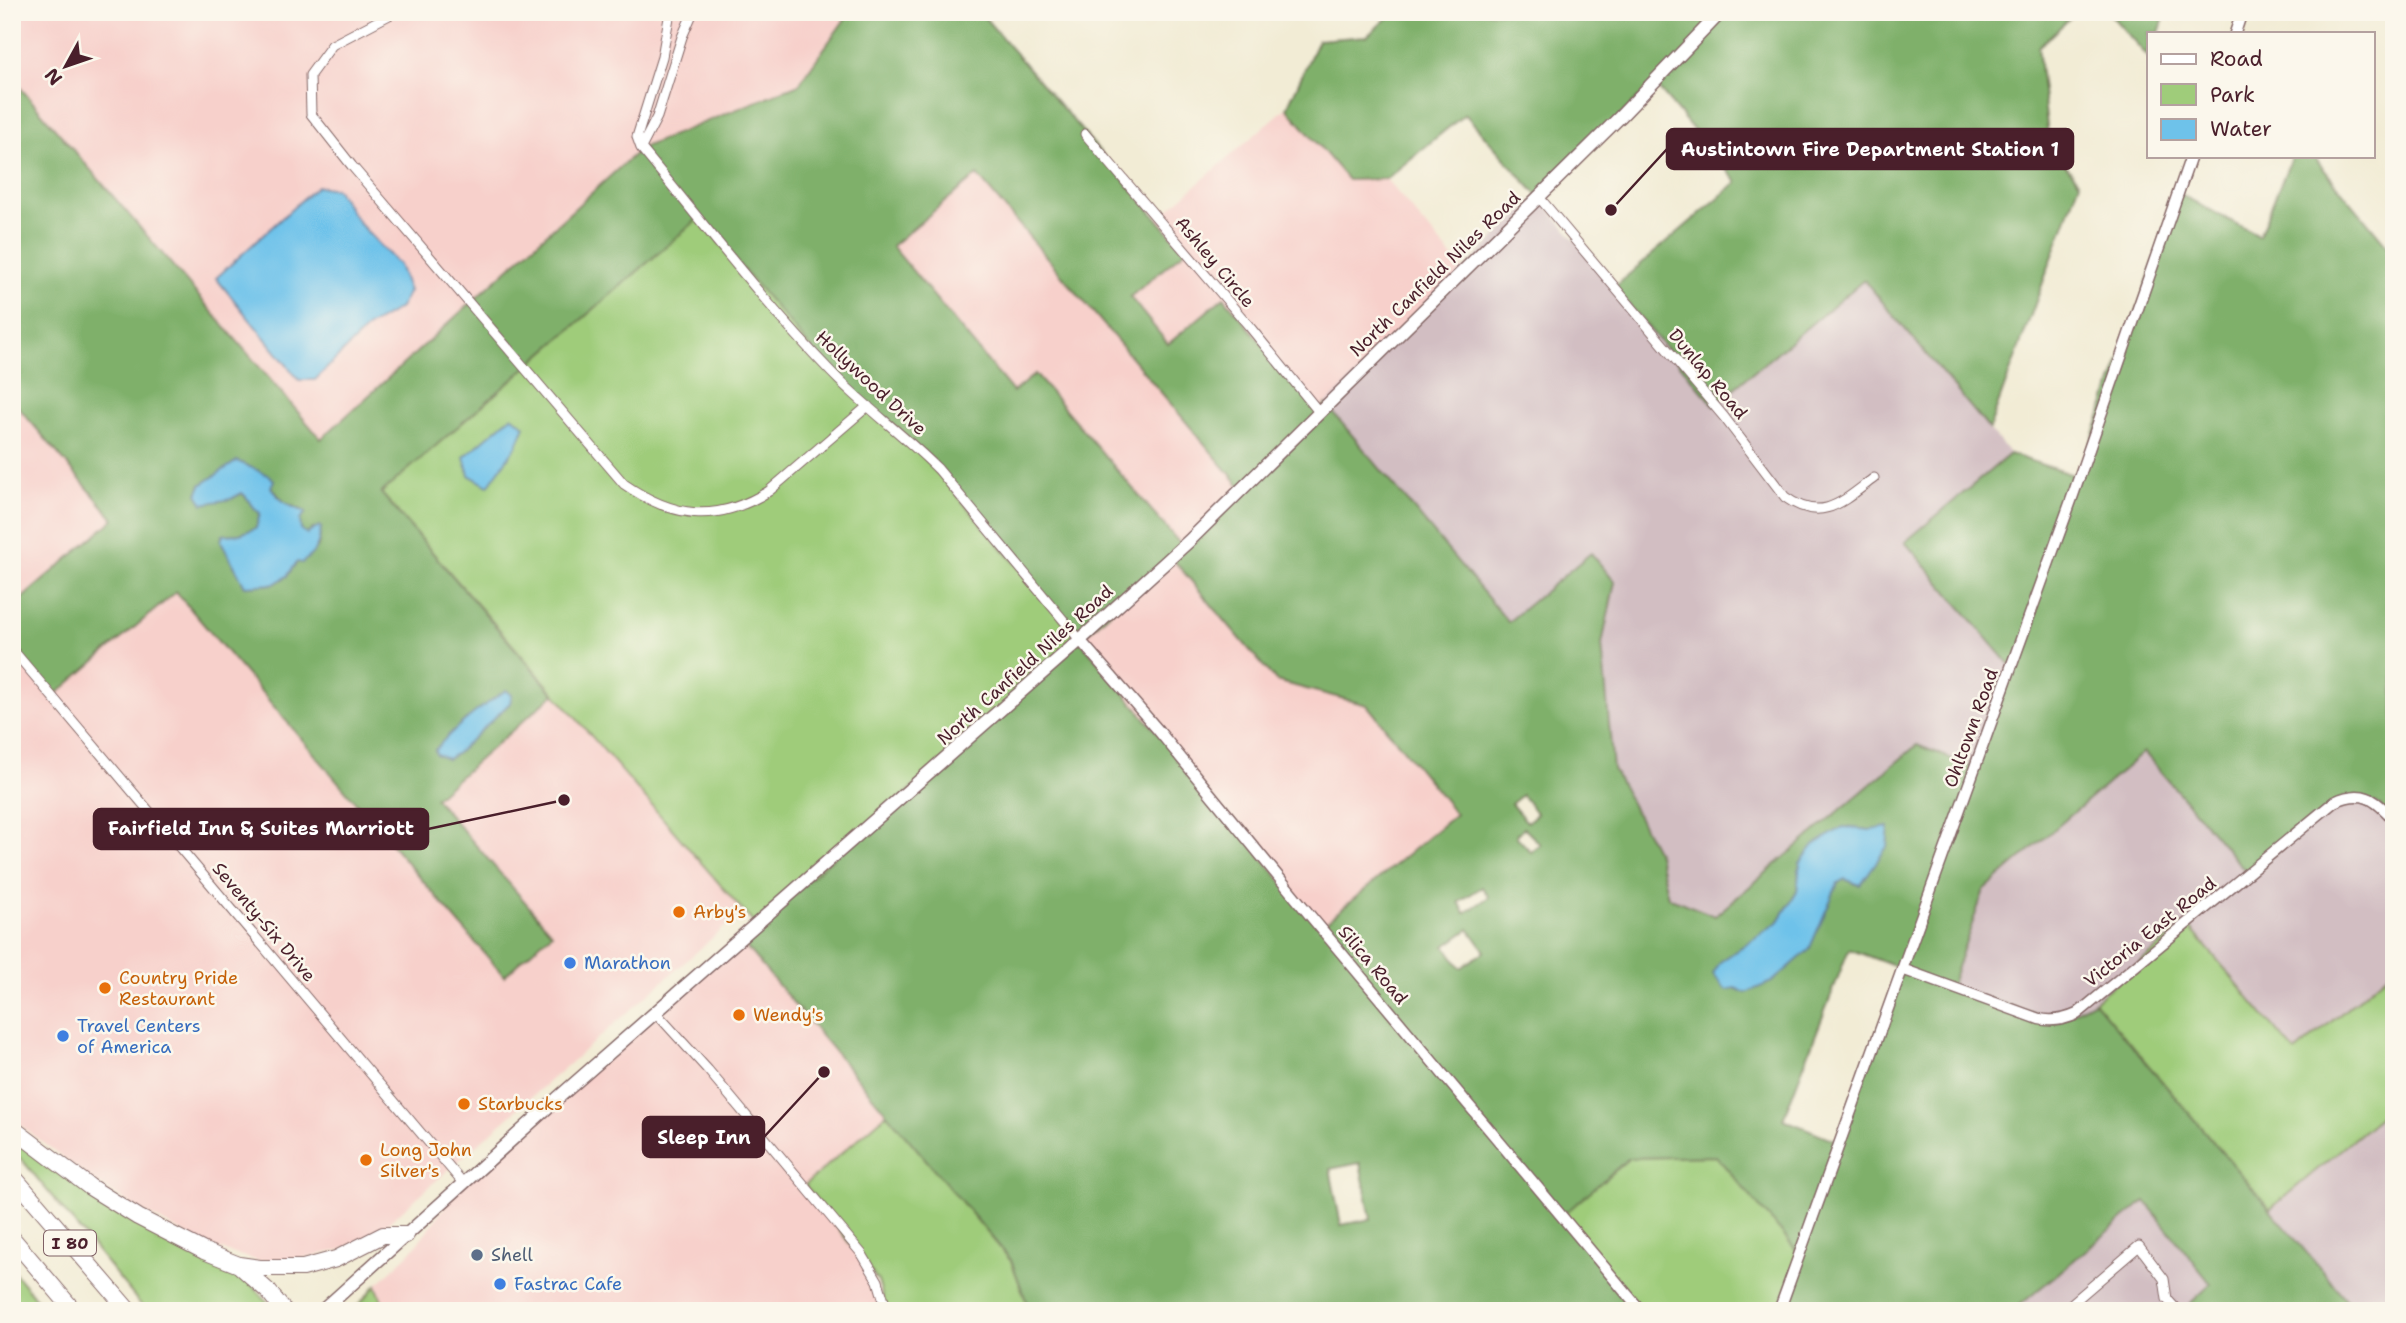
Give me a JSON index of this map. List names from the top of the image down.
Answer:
{
  "streets": {
    "highway": ["I 80"],
    "main road": ["North Canfield Niles Road"],
    "street": [
      "Ashley Circle",
      "Dunlap Road",
      "Hollywood Drive",
      "Ohltown Road",
      "Seventy-Six Drive",
      "Victoria East Road",
      "Silica Road"
    ]
  },
  "crossings": [
    ["Ashley Circle", "North Canfield Niles Road"],
    ["North Canfield Niles Road", "Dunlap Road"],
    ["North Canfield Niles Road", "Hollywood Drive"],
    ["North Canfield Niles Road", "Seventy-Six Drive"],
    ["North Canfield Niles Road", "Silica Road"],
    ["Hollywood Drive", "Silica Road"],
    ["Ohltown Road", "Victoria East Road"]
  ],
  "places": [
    "Austintown Fire Department Station 1",
    "Fairfield Inn & Suites Marriott",
    "Arby's",
    "Marathon",
    "Country Pride Restaurant",
    "Wendy's",
    "Travel Centers of America",
    "Sleep Inn",
    "Starbucks",
    "Long John Silver's",
    "Shell",
    "Fastrac Cafe"
  ],
  "legend": ["Road", "Park", "Water"],
  "north": "bottom left"
}
